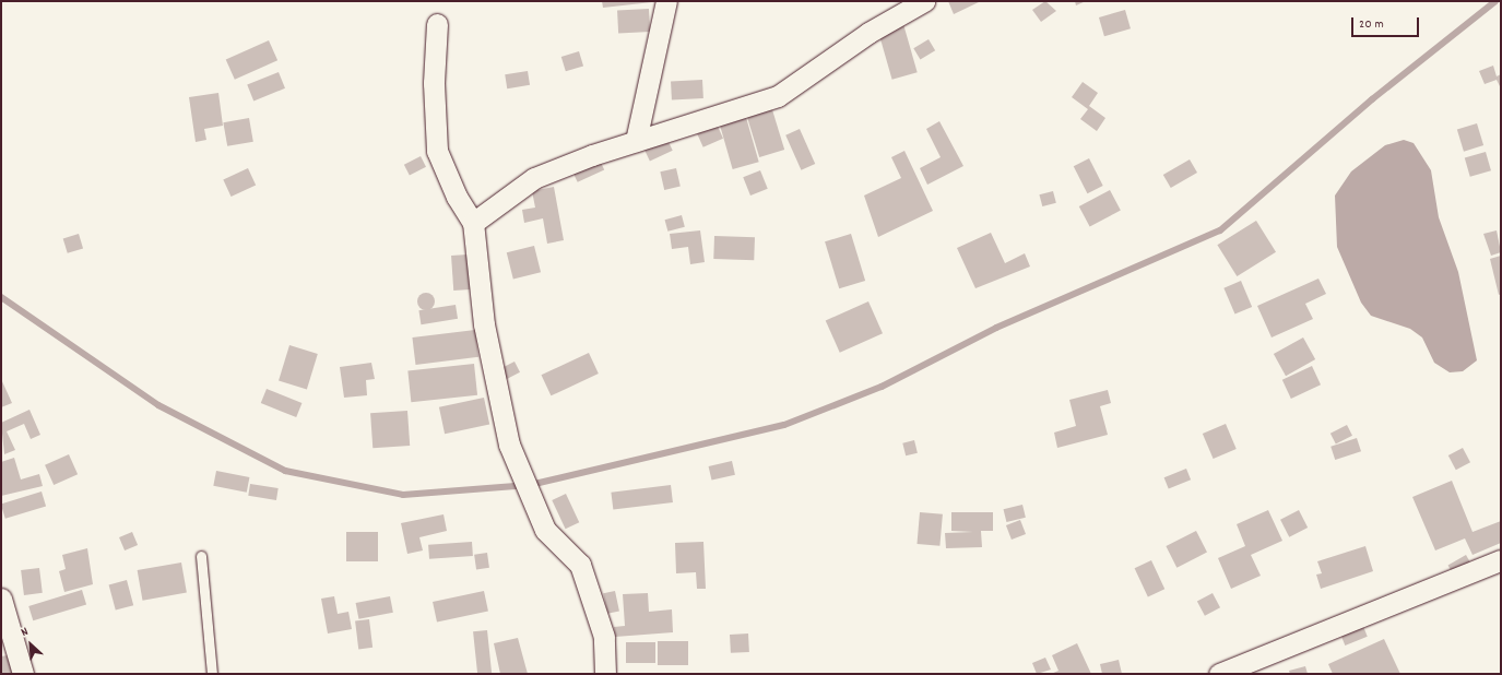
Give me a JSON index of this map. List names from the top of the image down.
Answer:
{
  "scale_bar": "20 m",
  "north": "top left"
}
